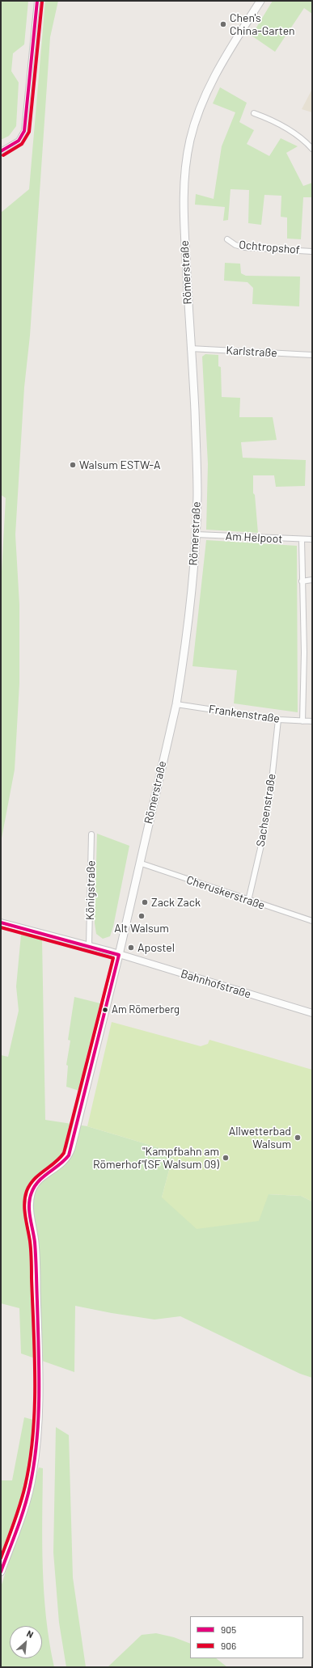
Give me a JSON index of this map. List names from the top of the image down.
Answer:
{
  "streets": {
    "main road": ["Römerstraße"],
    "street": [
      "Ochtropshof",
      "Karlstraße",
      "Am Helpoot",
      "Frankenstraße",
      "Sachsenstraße",
      "Königstraße",
      "Cheruskerstraße",
      "Bahnhofstraße"
    ]
  },
  "crossings": [
    ["Römerstraße", "Karlstraße"],
    ["Römerstraße", "Am Helpoot"],
    ["Römerstraße", "Frankenstraße"],
    ["Römerstraße", "Cheruskerstraße"],
    ["Römerstraße", "Bahnhofstraße"],
    ["Frankenstraße", "Sachsenstraße"],
    ["Sachsenstraße", "Cheruskerstraße"]
  ],
  "places": [
    "Chen's China-Garten",
    "Walsum ESTW-A",
    "Zack Zack",
    "Alt Walsum",
    "Apostel",
    "Am Römerberg",
    "Allwetterbad Walsum",
    "\"Kampfbahn am Römerhof\"(SF Walsum 09)"
  ],
  "lines": ["transit line 905", "transit line 906"],
  "legend": ["905", "906"],
  "north": "top right"
}
